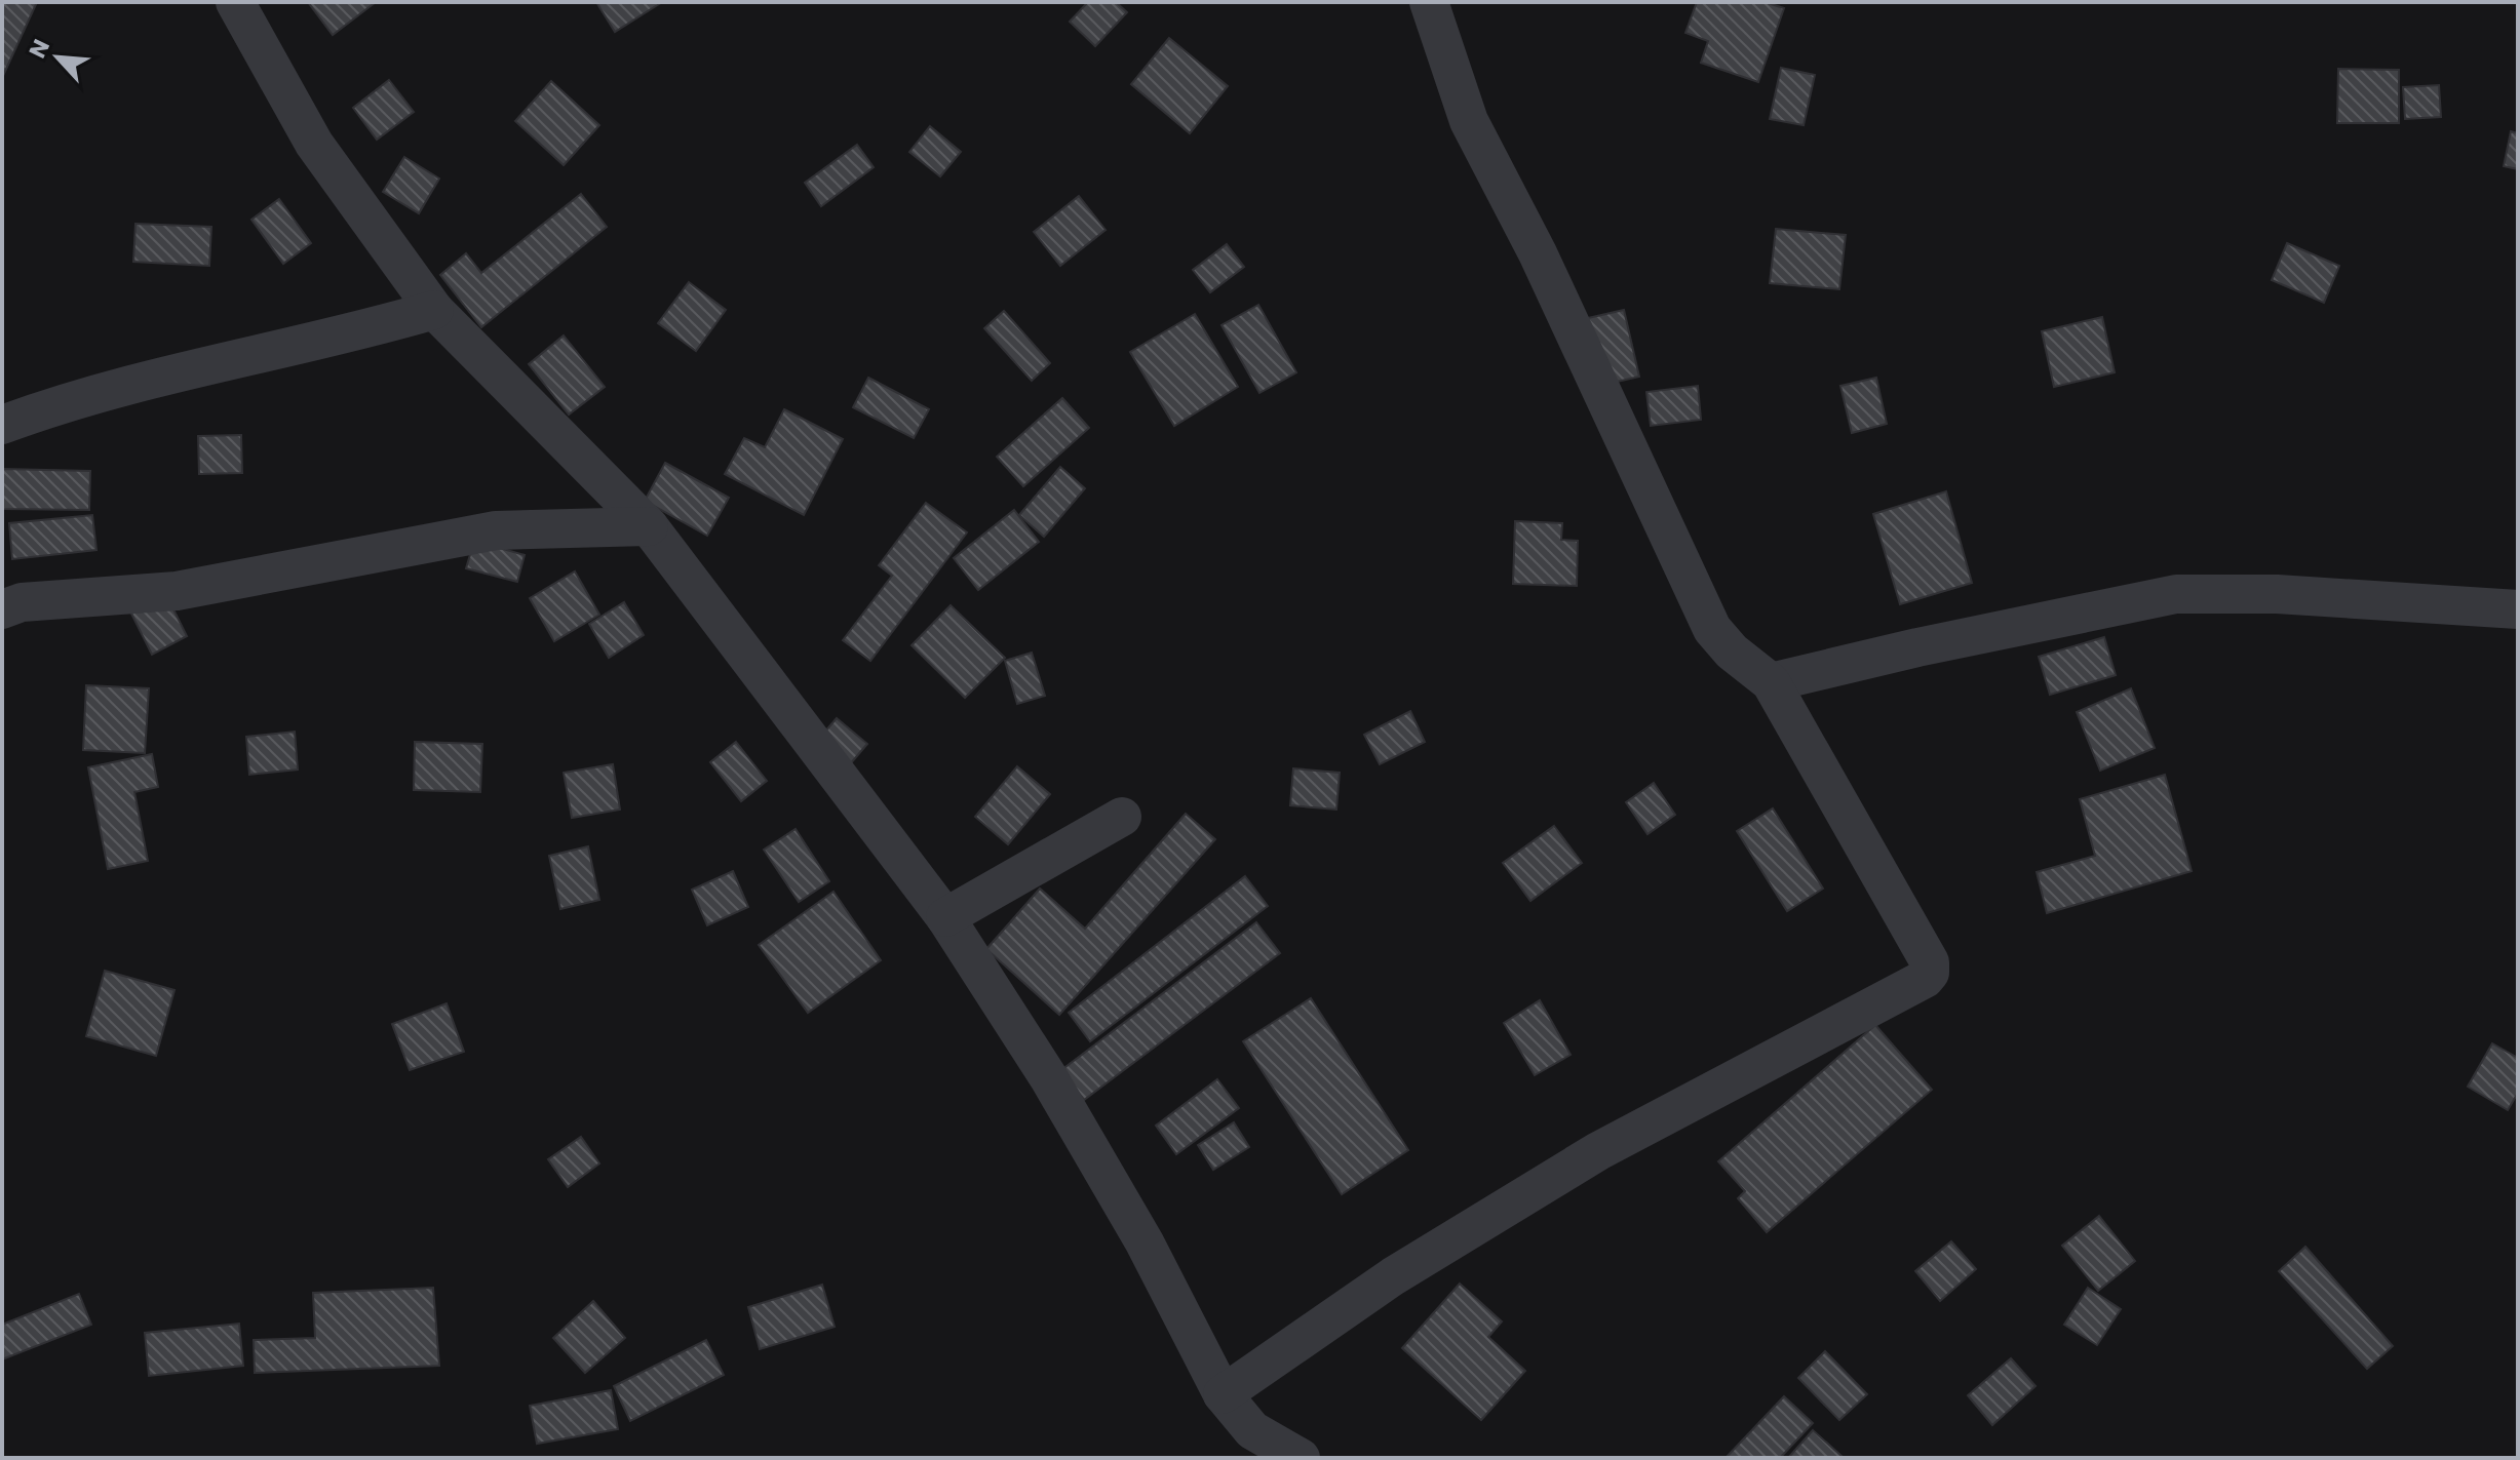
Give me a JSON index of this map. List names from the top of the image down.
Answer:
{
  "north": "top left"
}
